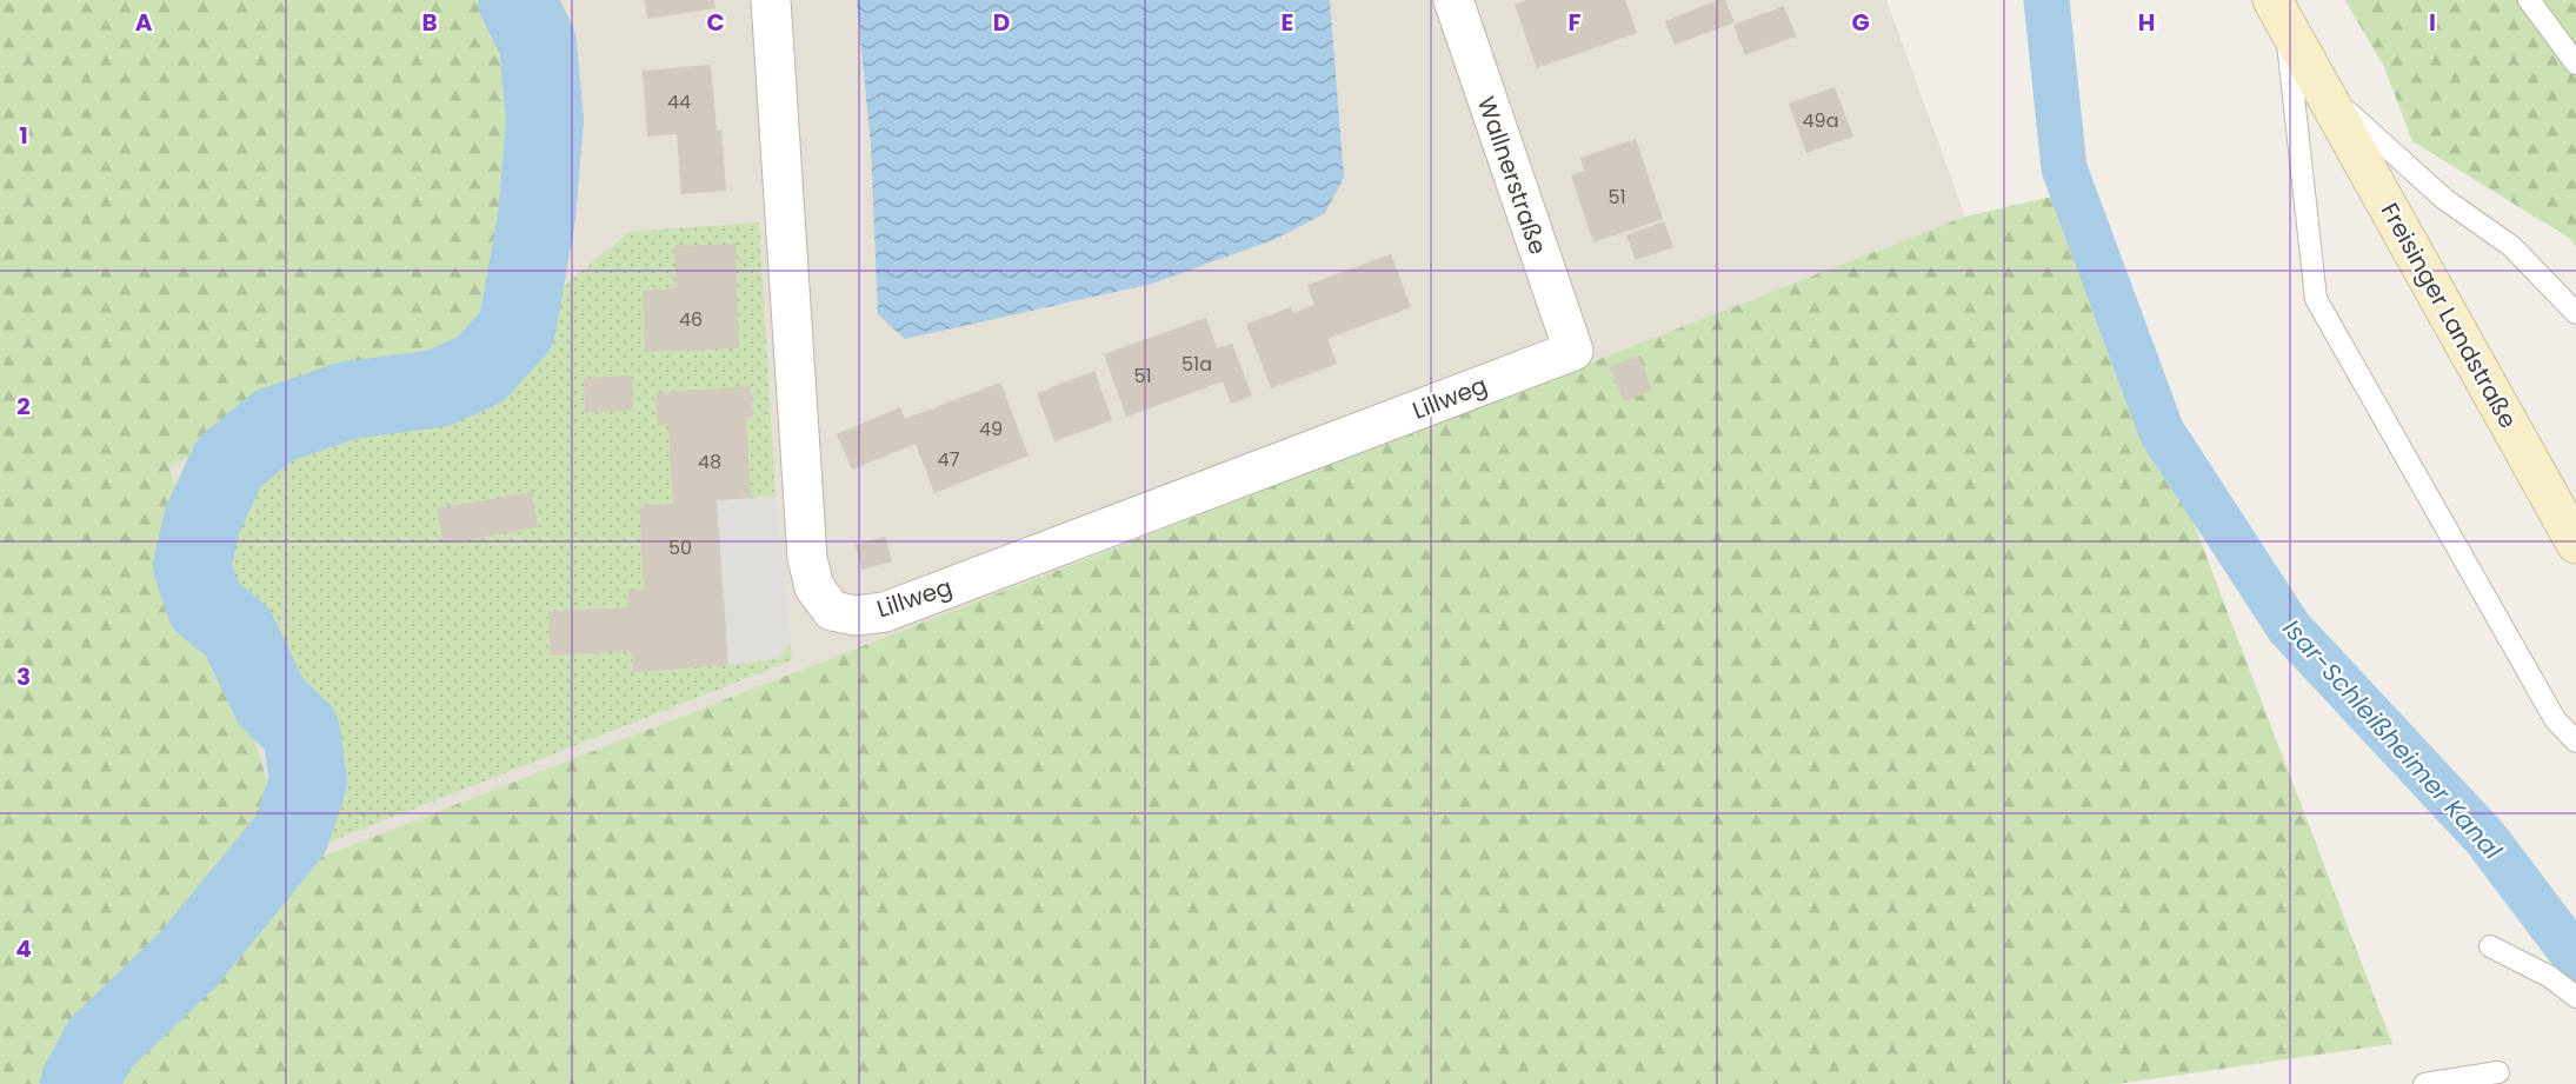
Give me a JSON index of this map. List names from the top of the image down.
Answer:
{
  "streets": {
    "main road": ["Freisinger Landstraße"],
    "street": ["Wallnerstraße", "Lillweg"]
  },
  "crossings": [
    ["Wallnerstraße", "Lillweg"]
  ],
  "water": ["Isar-Schleißheimer Kanal"],
  "house_numbers": [
    "44",
    "49a",
    "51",
    "46",
    "51a",
    "51",
    "49",
    "47",
    "48",
    "50"
  ],
  "grid": {
    "columns": [
      "A",
      "B",
      "C",
      "D",
      "E",
      "F",
      "G",
      "H",
      "I"
    ],
    "rows": [
      "1",
      "2",
      "3",
      "4"
    ]
  }
}
